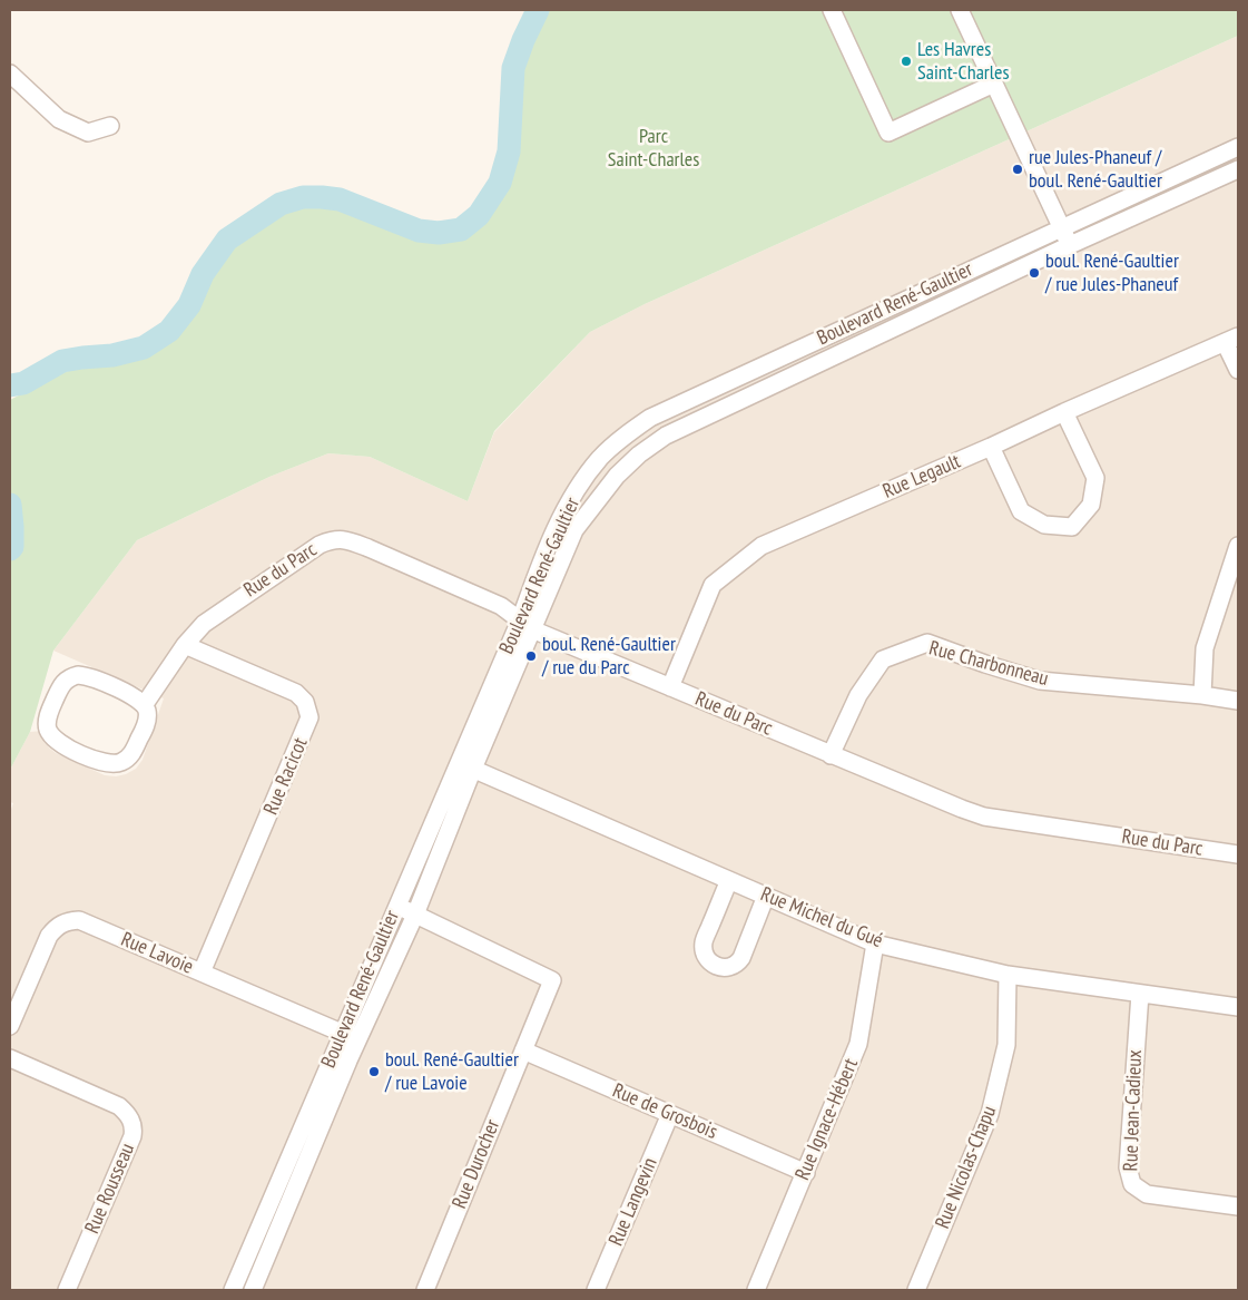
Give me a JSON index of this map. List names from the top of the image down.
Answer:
{
  "streets": {
    "street": [
      "Boulevard René-Gaultier",
      "Rue Legault",
      "Rue du Parc",
      "Rue Charbonneau",
      "Rue Racicot",
      "Rue Michel du Gué",
      "Rue Lavoie",
      "Rue Jean-Cadieux",
      "Rue de Grosbois",
      "Rue Ignace-Hébert",
      "Rue Durocher",
      "Rue Nicolas-Chapu",
      "Rue Rousseau",
      "Rue Langevin"
    ]
  },
  "crossings": [
    ["Boulevard René-Gaultier", "Rue du Parc"],
    ["Boulevard René-Gaultier", "Rue Michel du Gué"],
    ["Boulevard René-Gaultier", "Rue Lavoie"],
    ["Boulevard René-Gaultier", "Rue Durocher"],
    ["Rue Legault", "Rue du Parc"],
    ["Rue du Parc", "Rue Charbonneau"],
    ["Rue du Parc", "Rue Racicot"],
    ["Rue Racicot", "Rue Lavoie"],
    ["Rue Michel du Gué", "Rue Jean-Cadieux"],
    ["Rue Michel du Gué", "Rue Ignace-Hébert"],
    ["Rue Michel du Gué", "Rue Nicolas-Chapu"],
    ["Rue de Grosbois", "Rue Ignace-Hébert"],
    ["Rue de Grosbois", "Rue Durocher"],
    ["Rue de Grosbois", "Rue Langevin"]
  ],
  "parks": ["Parc Saint-Charles"],
  "places": [
    "Les Havres Saint-Charles",
    "rue Jules-Phaneuf / boul. René-Gaultier",
    "boul. René-Gaultier / rue Jules-Phaneuf",
    "boul. René-Gaultier / rue du Parc",
    "boul. René-Gaultier / rue Lavoie"
  ]
}
